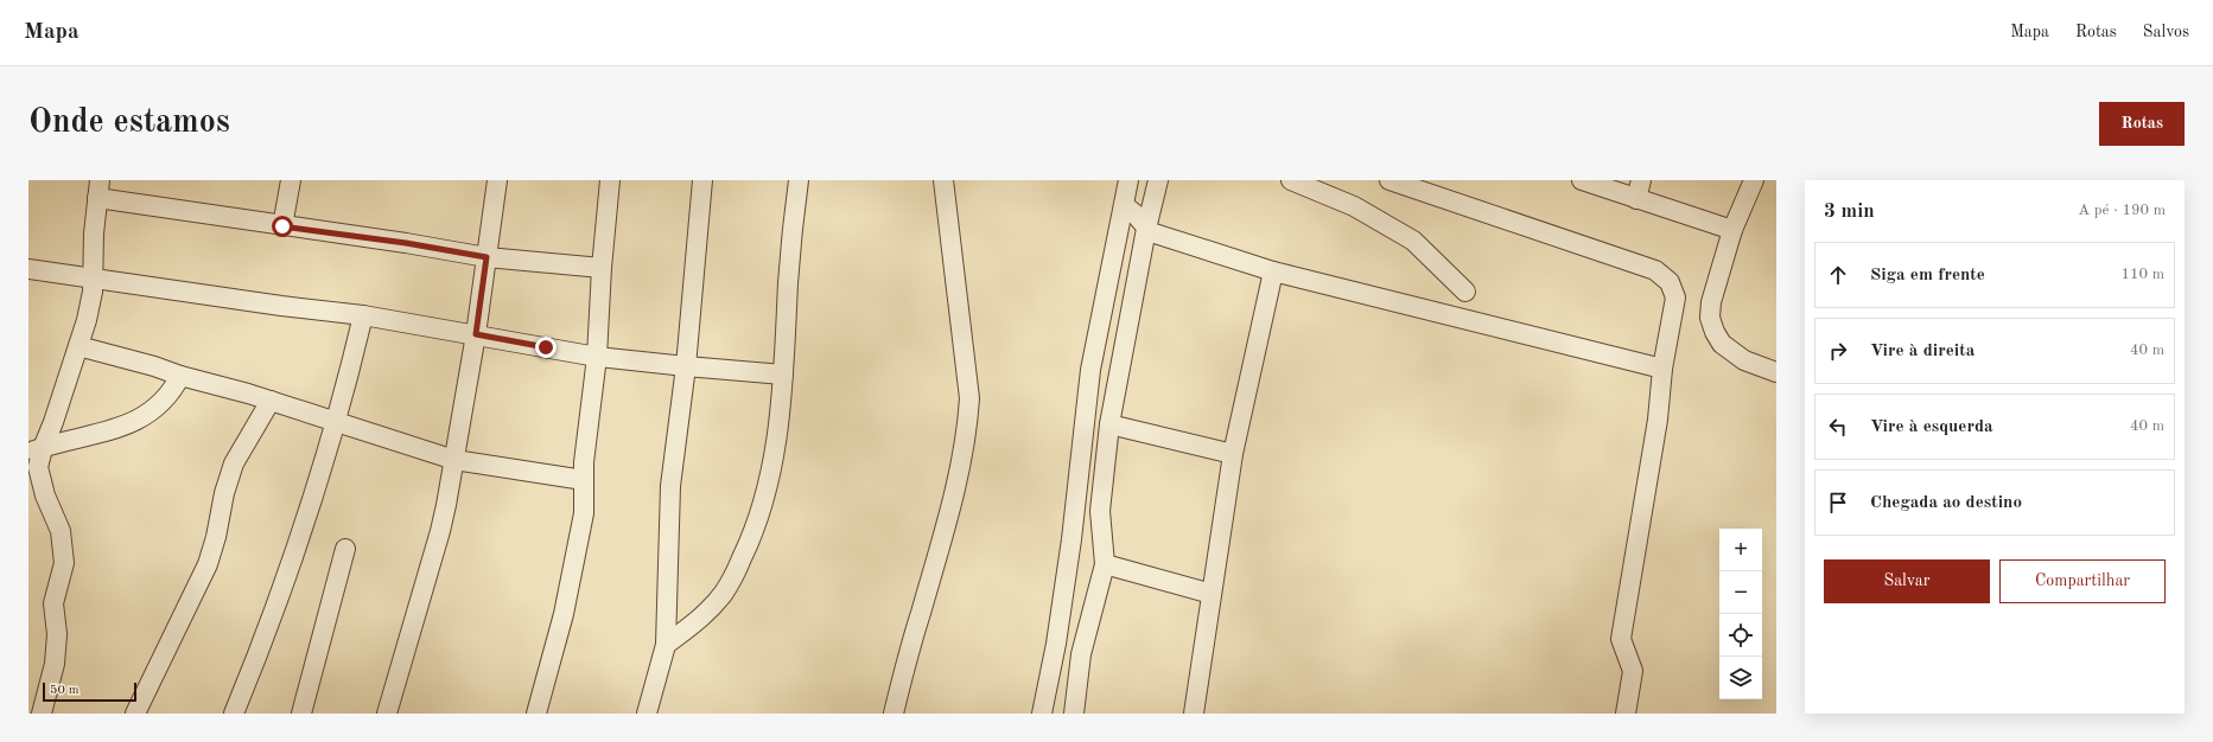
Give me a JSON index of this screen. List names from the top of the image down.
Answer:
{
  "scale_bar": "50 m",
  "page": {
    "header": "Mapa",
    "nav": ["Mapa", "Rotas", "Salvos"],
    "buttons": [
      "Rotas",
      ["Salvar", "Compartilhar"]
    ],
    "title": "Onde estamos",
    "heading": ["3 min", "A pé · 190 m"],
    "list": [
      ["Siga em frente", "110 m"],
      ["Vire à direita", "40 m"],
      ["Vire à esquerda", "40 m"],
      "Chegada ao destino"
    ],
    "map_buttons": ["+", "−"],
    "scale": "50 m"
  }
}
